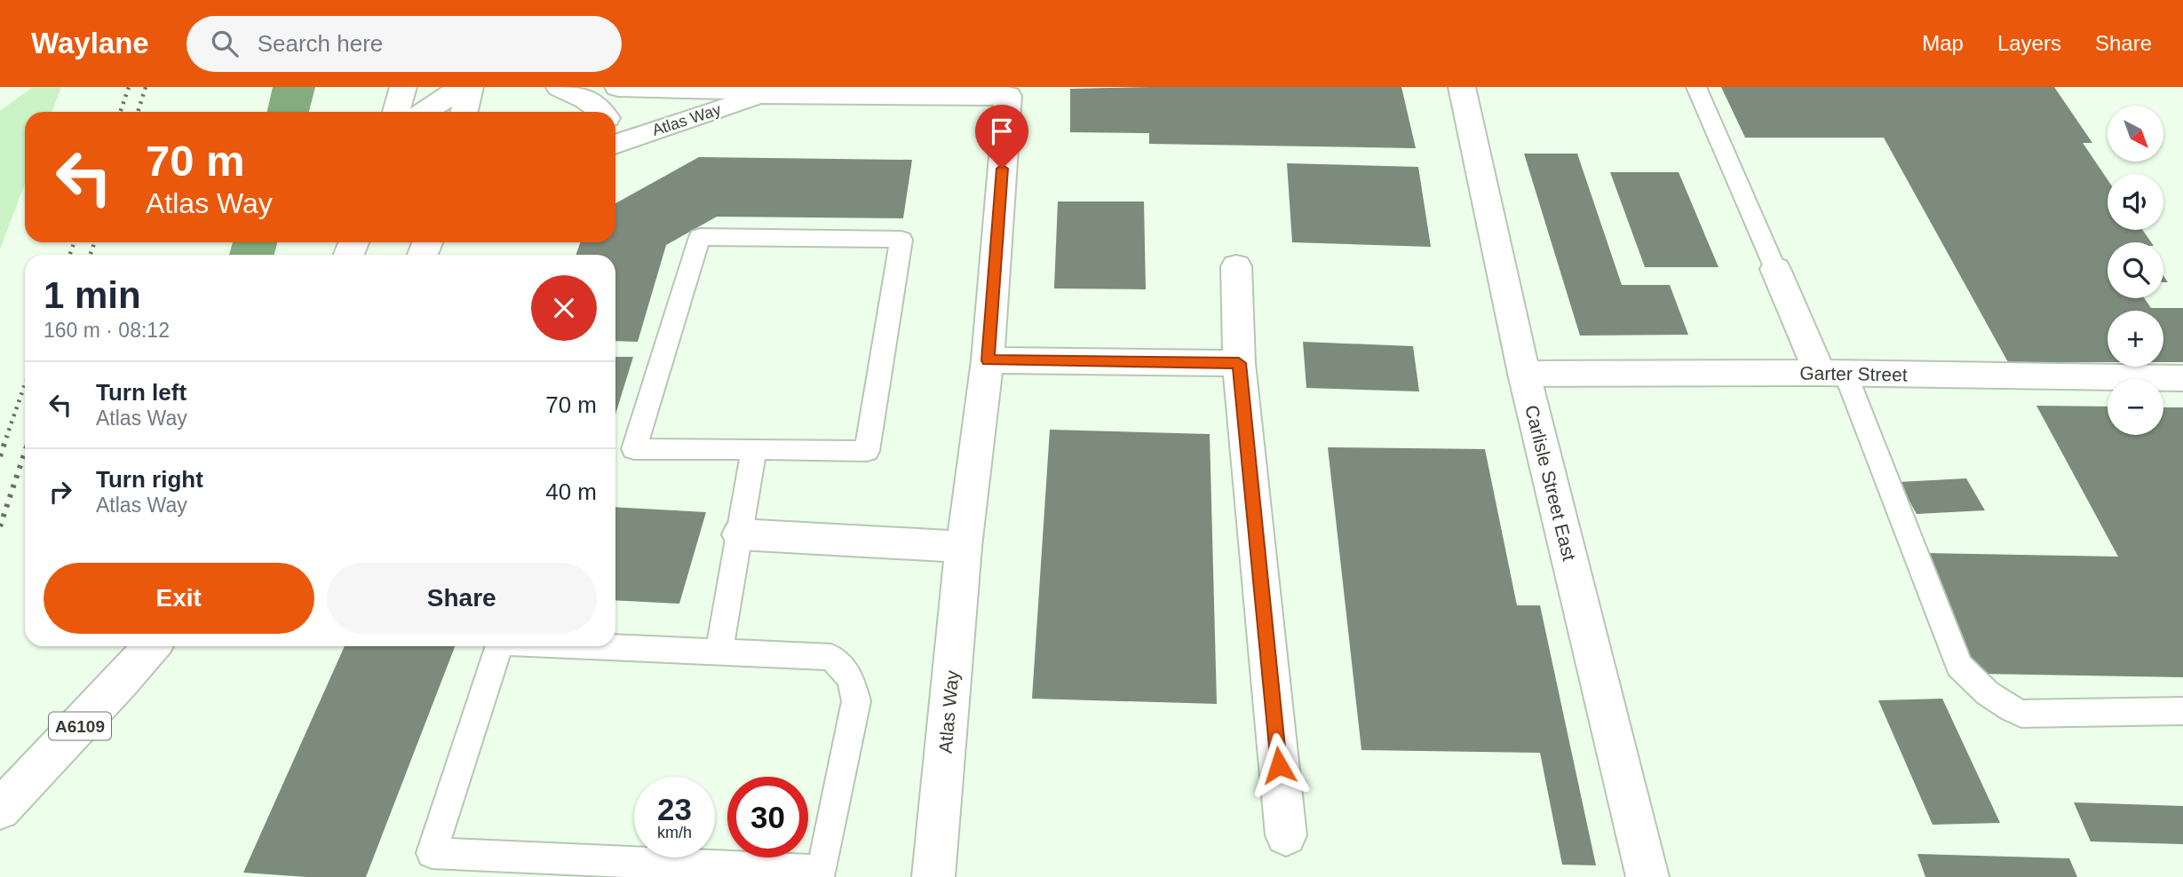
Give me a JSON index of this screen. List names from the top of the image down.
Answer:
{
  "streets": {
    "street": [
      "Atlas Way",
      "Garter Street",
      "Carlisle Street East",
      "A6109"
    ]
  },
  "crossings": [
    ["Garter Street", "Carlisle Street East"]
  ],
  "north": "bottom right",
  "page": {
    "header": "Waylane",
    "search": "Search here",
    "nav": ["Map", "Layers", "Share"],
    "map_buttons": ["+", "−"],
    "turn": ["70 m", "Atlas Way"],
    "heading": ["1 min", "160 m · 08:12"],
    "list": [
      {
        "name": "Turn left",
        "note": "Atlas Way",
        "value": "70 m"
      },
      {
        "name": "Turn right",
        "note": "Atlas Way",
        "value": "40 m"
      }
    ],
    "buttons": ["Exit", "Share"],
    "speed": "23 km/h",
    "limit": "30"
  }
}
